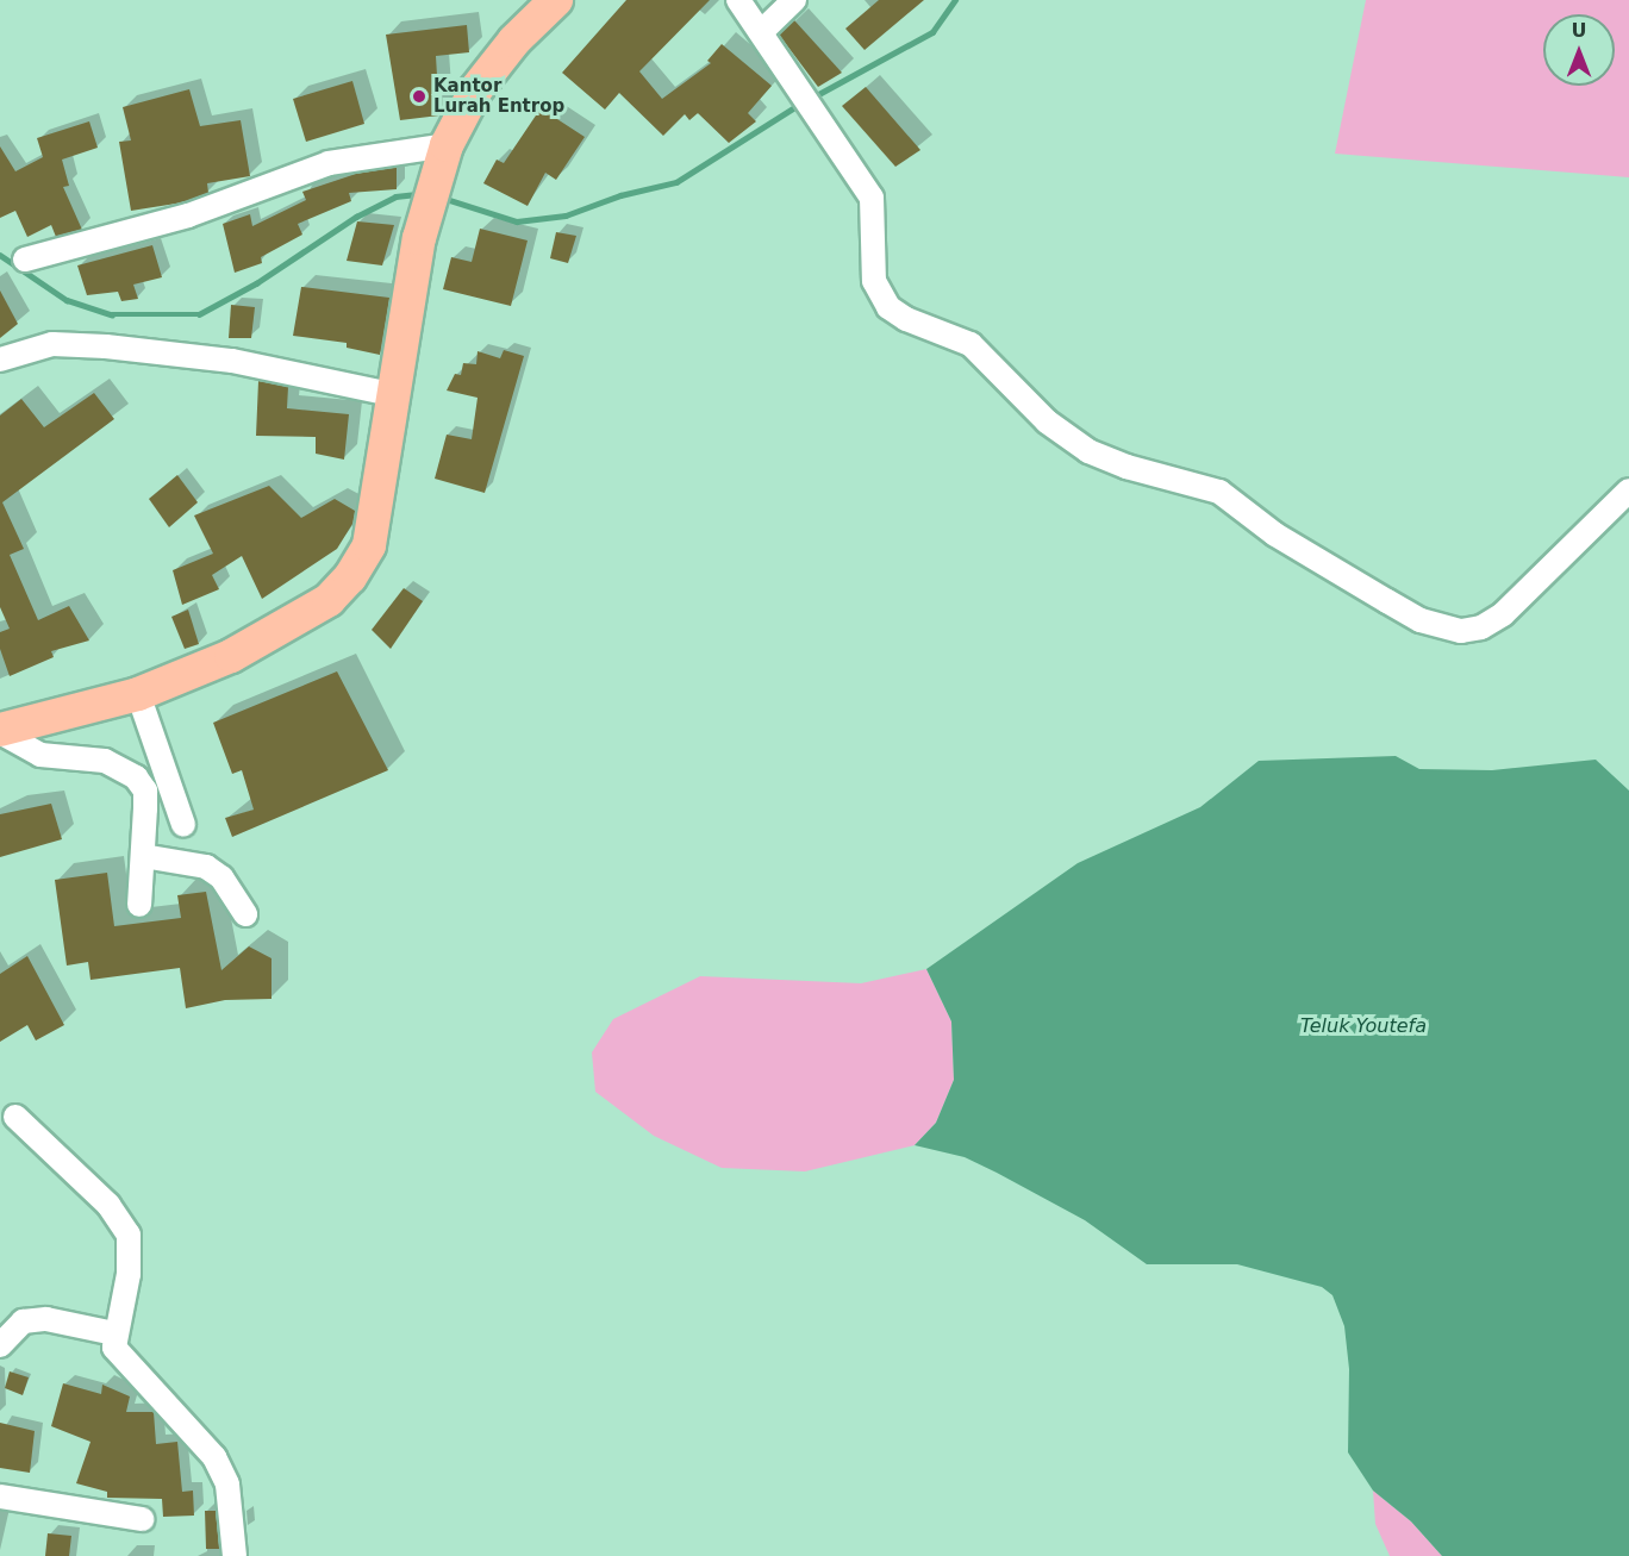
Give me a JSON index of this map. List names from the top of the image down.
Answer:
{
  "water": ["Teluk Youtefa"],
  "places": ["Kantor Lurah Entrop"],
  "north": "top"
}
